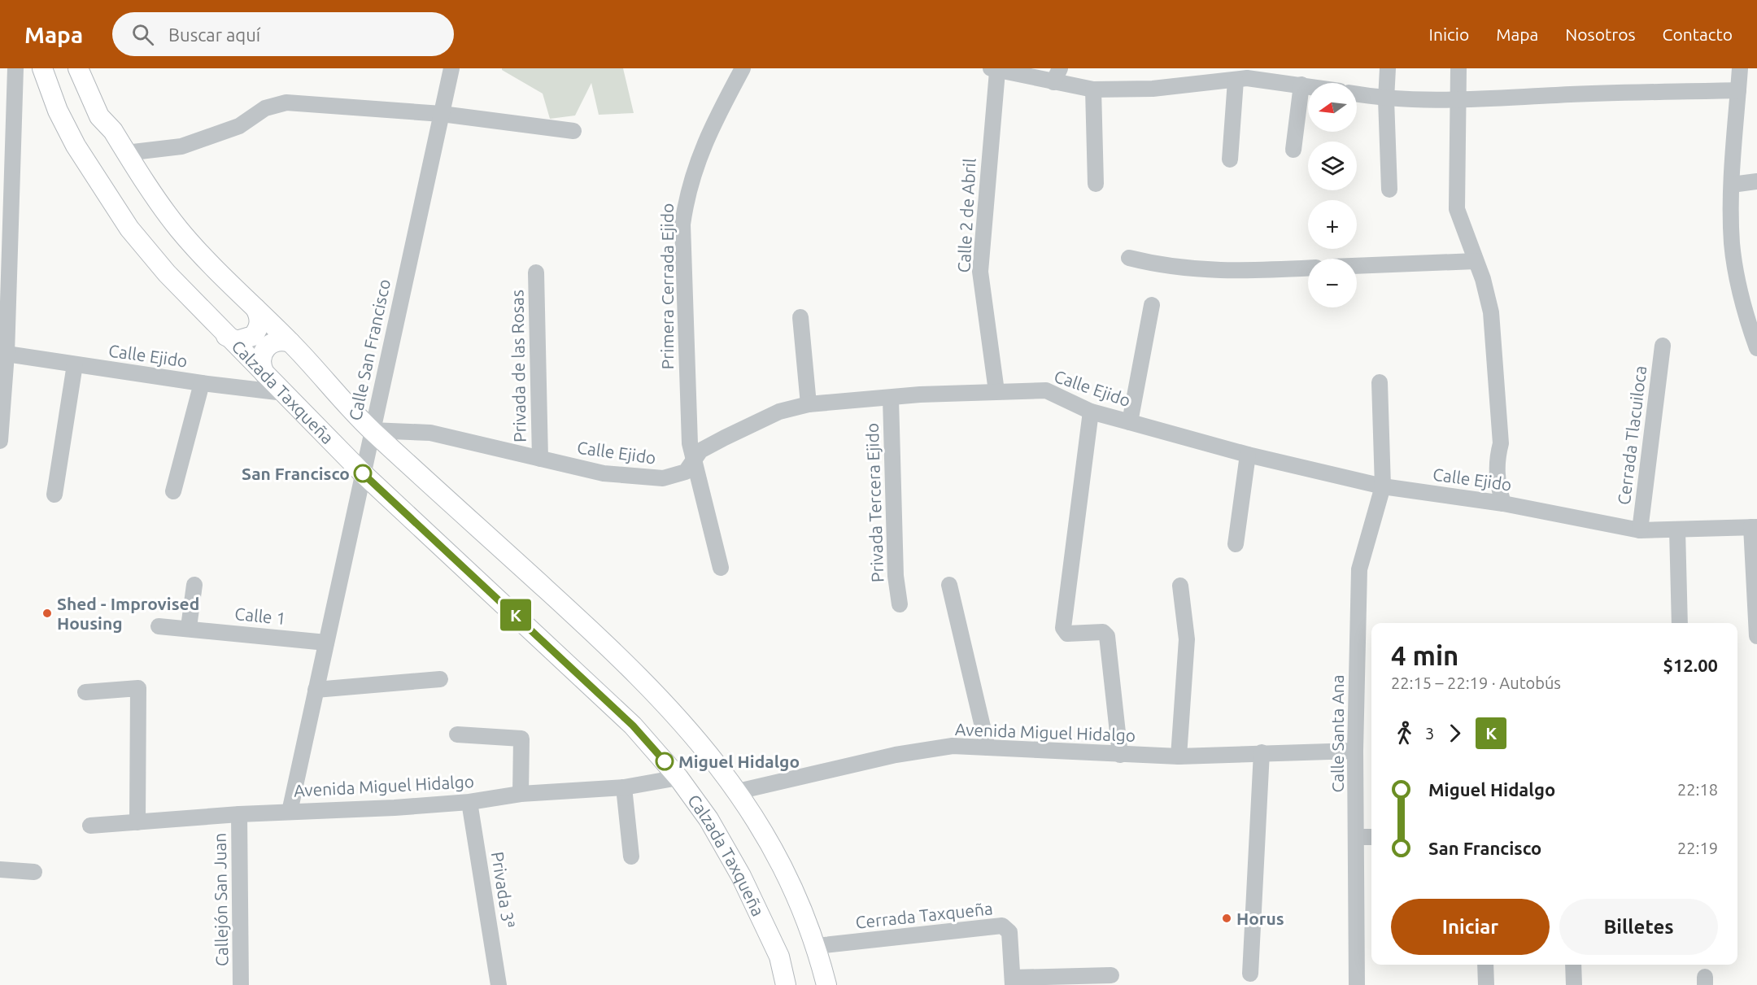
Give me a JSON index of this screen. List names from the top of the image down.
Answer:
{
  "streets": {
    "main road": ["Calzada Taxqueña"],
    "street": [
      "Calle 2 de Abril",
      "Primera Cerrada Ejido",
      "Calle San Francisco",
      "Calle Ejido",
      "Privada de las Rosas",
      "Cerrada Tlacuiloca",
      "Privada Tercera Ejido",
      "Calle 1",
      "Avenida Miguel Hidalgo",
      "Calle Santa Ana",
      "Privada 3ª",
      "Callejón San Juan",
      "Cerrada Taxqueña"
    ]
  },
  "crossings": [
    ["Calle 2 de Abril", "Calle Ejido"],
    ["Primera Cerrada Ejido", "Calle Ejido"],
    ["Calle San Francisco", "Calle Ejido"],
    ["Calle San Francisco", "Calzada Taxqueña"],
    ["Calle San Francisco", "Calle 1"],
    ["Calle San Francisco", "Avenida Miguel Hidalgo"],
    ["Calle Ejido", "Privada de las Rosas"],
    ["Calle Ejido", "Calzada Taxqueña"],
    ["Calle Ejido", "Cerrada Tlacuiloca"],
    ["Calle Ejido", "Privada Tercera Ejido"],
    ["Calle Ejido", "Calle Santa Ana"],
    ["Calzada Taxqueña", "Avenida Miguel Hidalgo"],
    ["Avenida Miguel Hidalgo", "Calle Santa Ana"],
    ["Avenida Miguel Hidalgo", "Privada 3ª"],
    ["Avenida Miguel Hidalgo", "Callejón San Juan"]
  ],
  "places": [
    "San Francisco",
    "Shed - Improvised Housing",
    "Miguel Hidalgo",
    "Horus"
  ],
  "lines": ["bus line K"],
  "north": "left",
  "page": {
    "header": "Mapa",
    "search": "Buscar aquí",
    "nav": [
      "Inicio",
      "Mapa",
      "Nosotros",
      "Contacto"
    ],
    "on_map": "K",
    "map_buttons": ["+", "−"],
    "heading": ["4 min", "22:15 – 22:19 · Autobús", "$12.00"],
    "legs": ["3", "K"],
    "list": [
      {
        "name": "Miguel Hidalgo",
        "value": "22:18"
      },
      {
        "name": "San Francisco",
        "value": "22:19"
      }
    ],
    "buttons": ["Iniciar", "Billetes"]
  }
}
